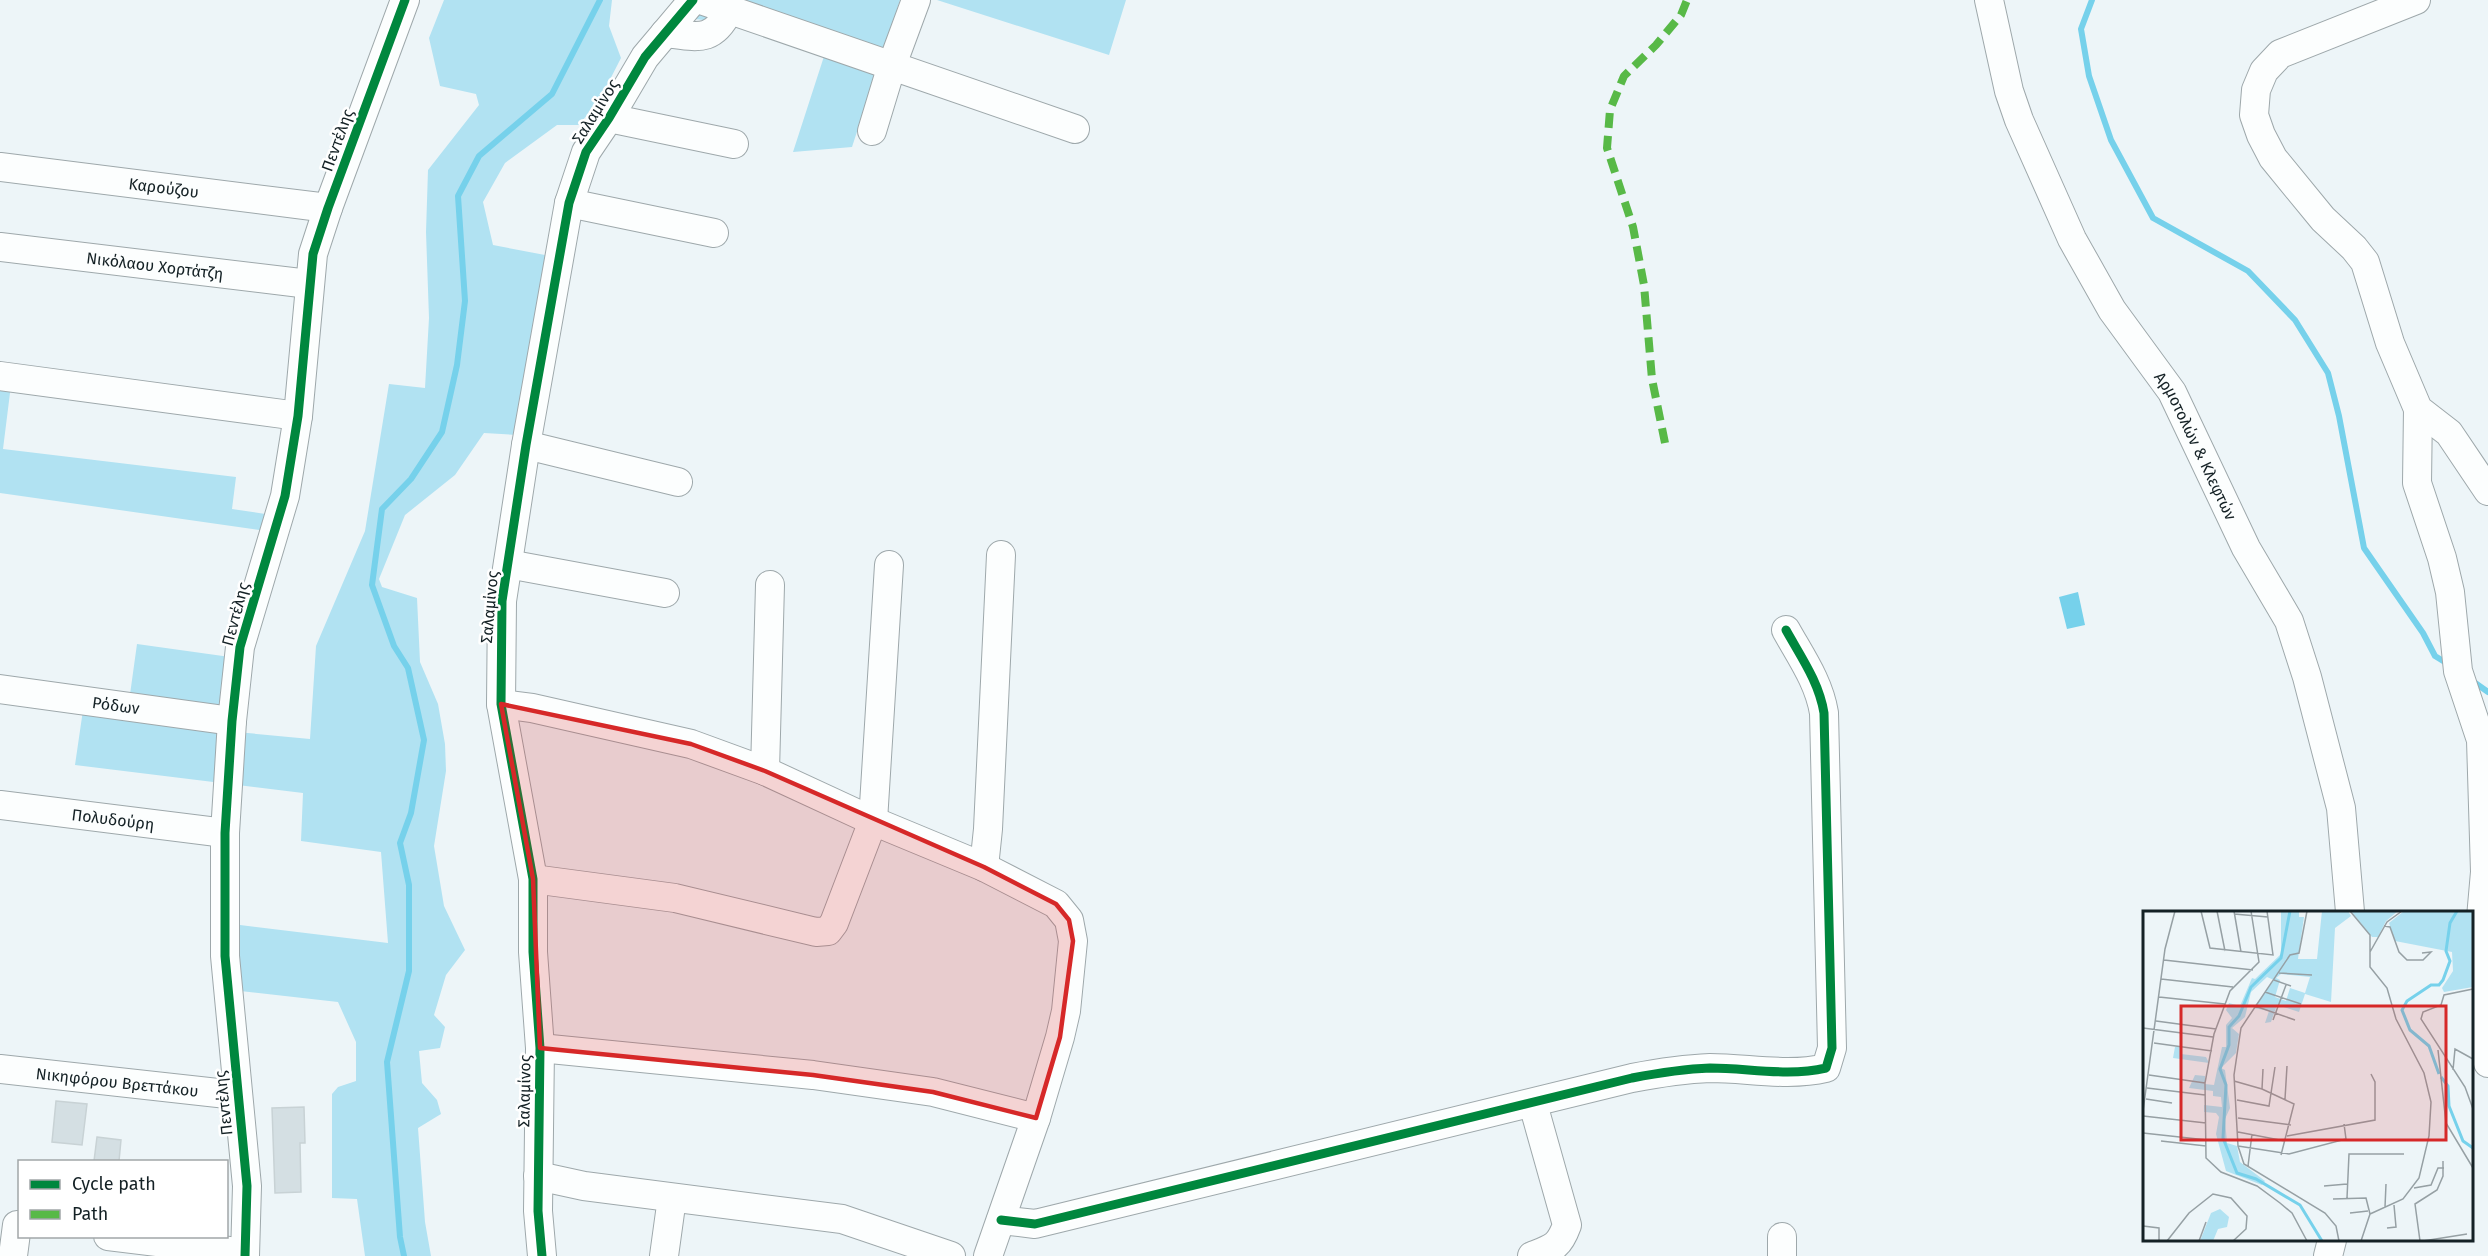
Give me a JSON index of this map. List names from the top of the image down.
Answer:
{
  "streets": {
    "street": [
      "Σαλαμίνος",
      "Πεντέλης",
      "Καρούζου",
      "Νικόλαου Χορτάτζη",
      "Αρμοτολών & Κλεφτών",
      "Ρόδων",
      "Πολυδούρη",
      "Νικηφόρου Βρεττάκου"
    ]
  },
  "crossings": [
    ["Πεντέλης", "Καρούζου"],
    ["Πεντέλης", "Νικόλαου Χορτάτζη"],
    ["Πεντέλης", "Ρόδων"],
    ["Πεντέλης", "Πολυδούρη"],
    ["Πεντέλης", "Νικηφόρου Βρεττάκου"]
  ],
  "legend": ["Cycle path", "Path"]
}
